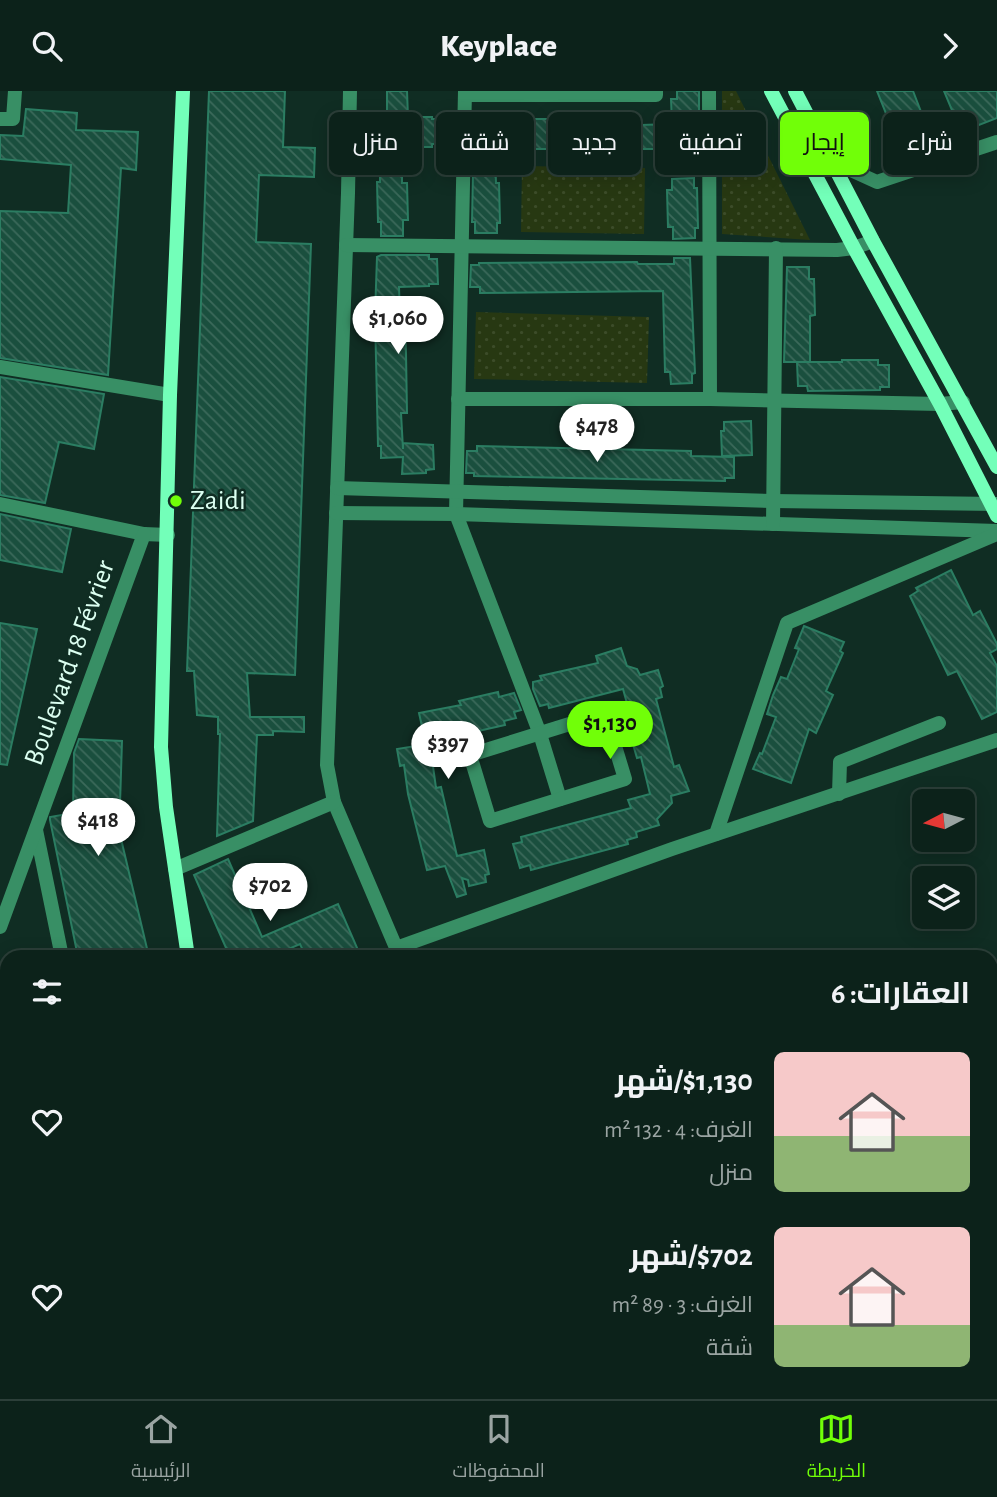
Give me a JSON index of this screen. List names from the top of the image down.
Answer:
{
  "streets": {
    "street": ["Boulevard 18 Février"]
  },
  "places": ["Zaidi"],
  "north": "left",
  "page": {
    "header": "Keyplace",
    "chip": [
      "شراء",
      "إيجار",
      "تصفية",
      "جديد",
      "شقة",
      "منزل"
    ],
    "price": [
      "$1,060",
      "$478",
      "$1,130",
      "$397",
      "$418",
      "$702"
    ],
    "heading": "العقارات: 6",
    "list": [
      {
        "name": "$1,130/شهر",
        "note": "الغرف: 4 · 132 m² · منزل"
      },
      {
        "name": "$702/شهر",
        "note": "الغرف: 3 · 89 m² · شقة"
      }
    ],
    "tabs": ["الخريطة", "المحفوظات", "الرئيسية"]
  }
}
